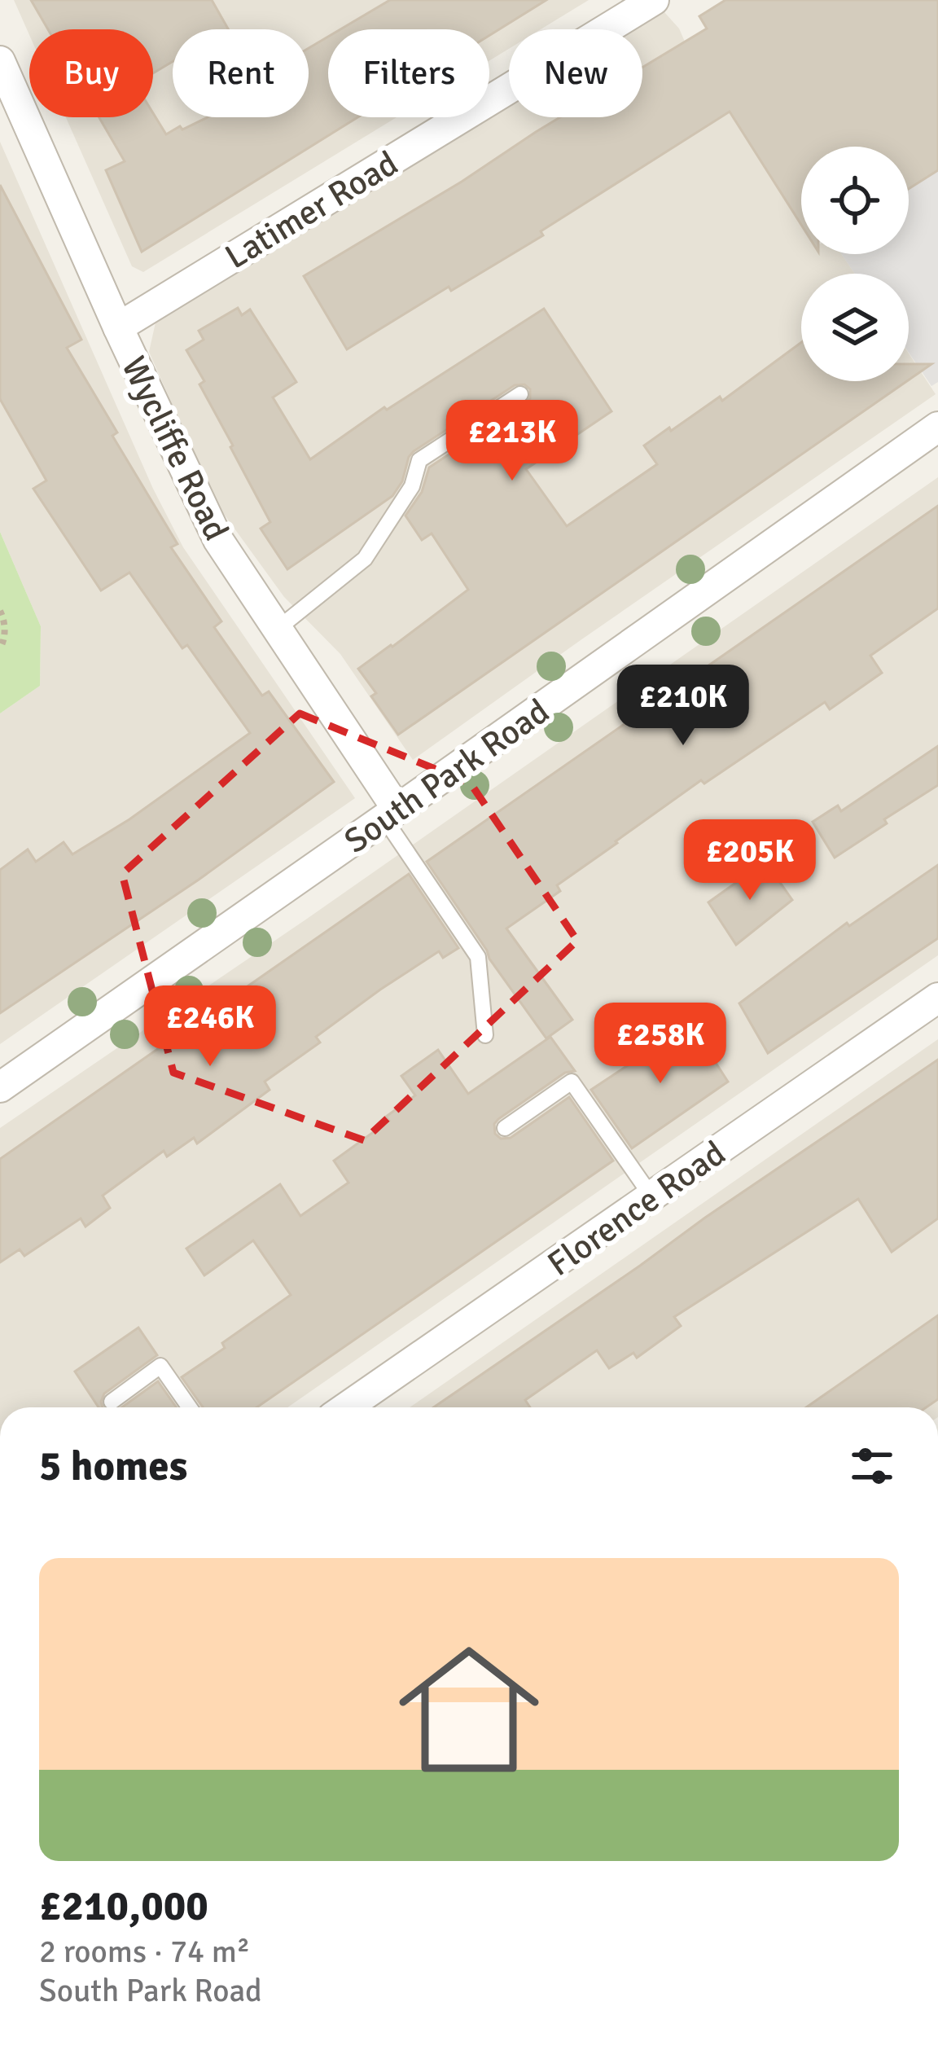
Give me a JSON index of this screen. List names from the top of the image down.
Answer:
{
  "streets": {
    "street": [
      "Latimer Road",
      "Wycliffe Road",
      "South Park Road",
      "Florence Road"
    ]
  },
  "crossings": [
    ["Latimer Road", "Wycliffe Road"],
    ["Wycliffe Road", "South Park Road"]
  ],
  "page": {
    "chip": [
      "Buy",
      "Rent",
      "Filters",
      "New"
    ],
    "price": [
      "£213K",
      "£210K",
      "£205K",
      "£246K",
      "£258K"
    ],
    "heading": "5 homes",
    "list": [
      {
        "name": "£210,000",
        "note": "2 rooms · 74 m² · South Park Road"
      }
    ]
  }
}
